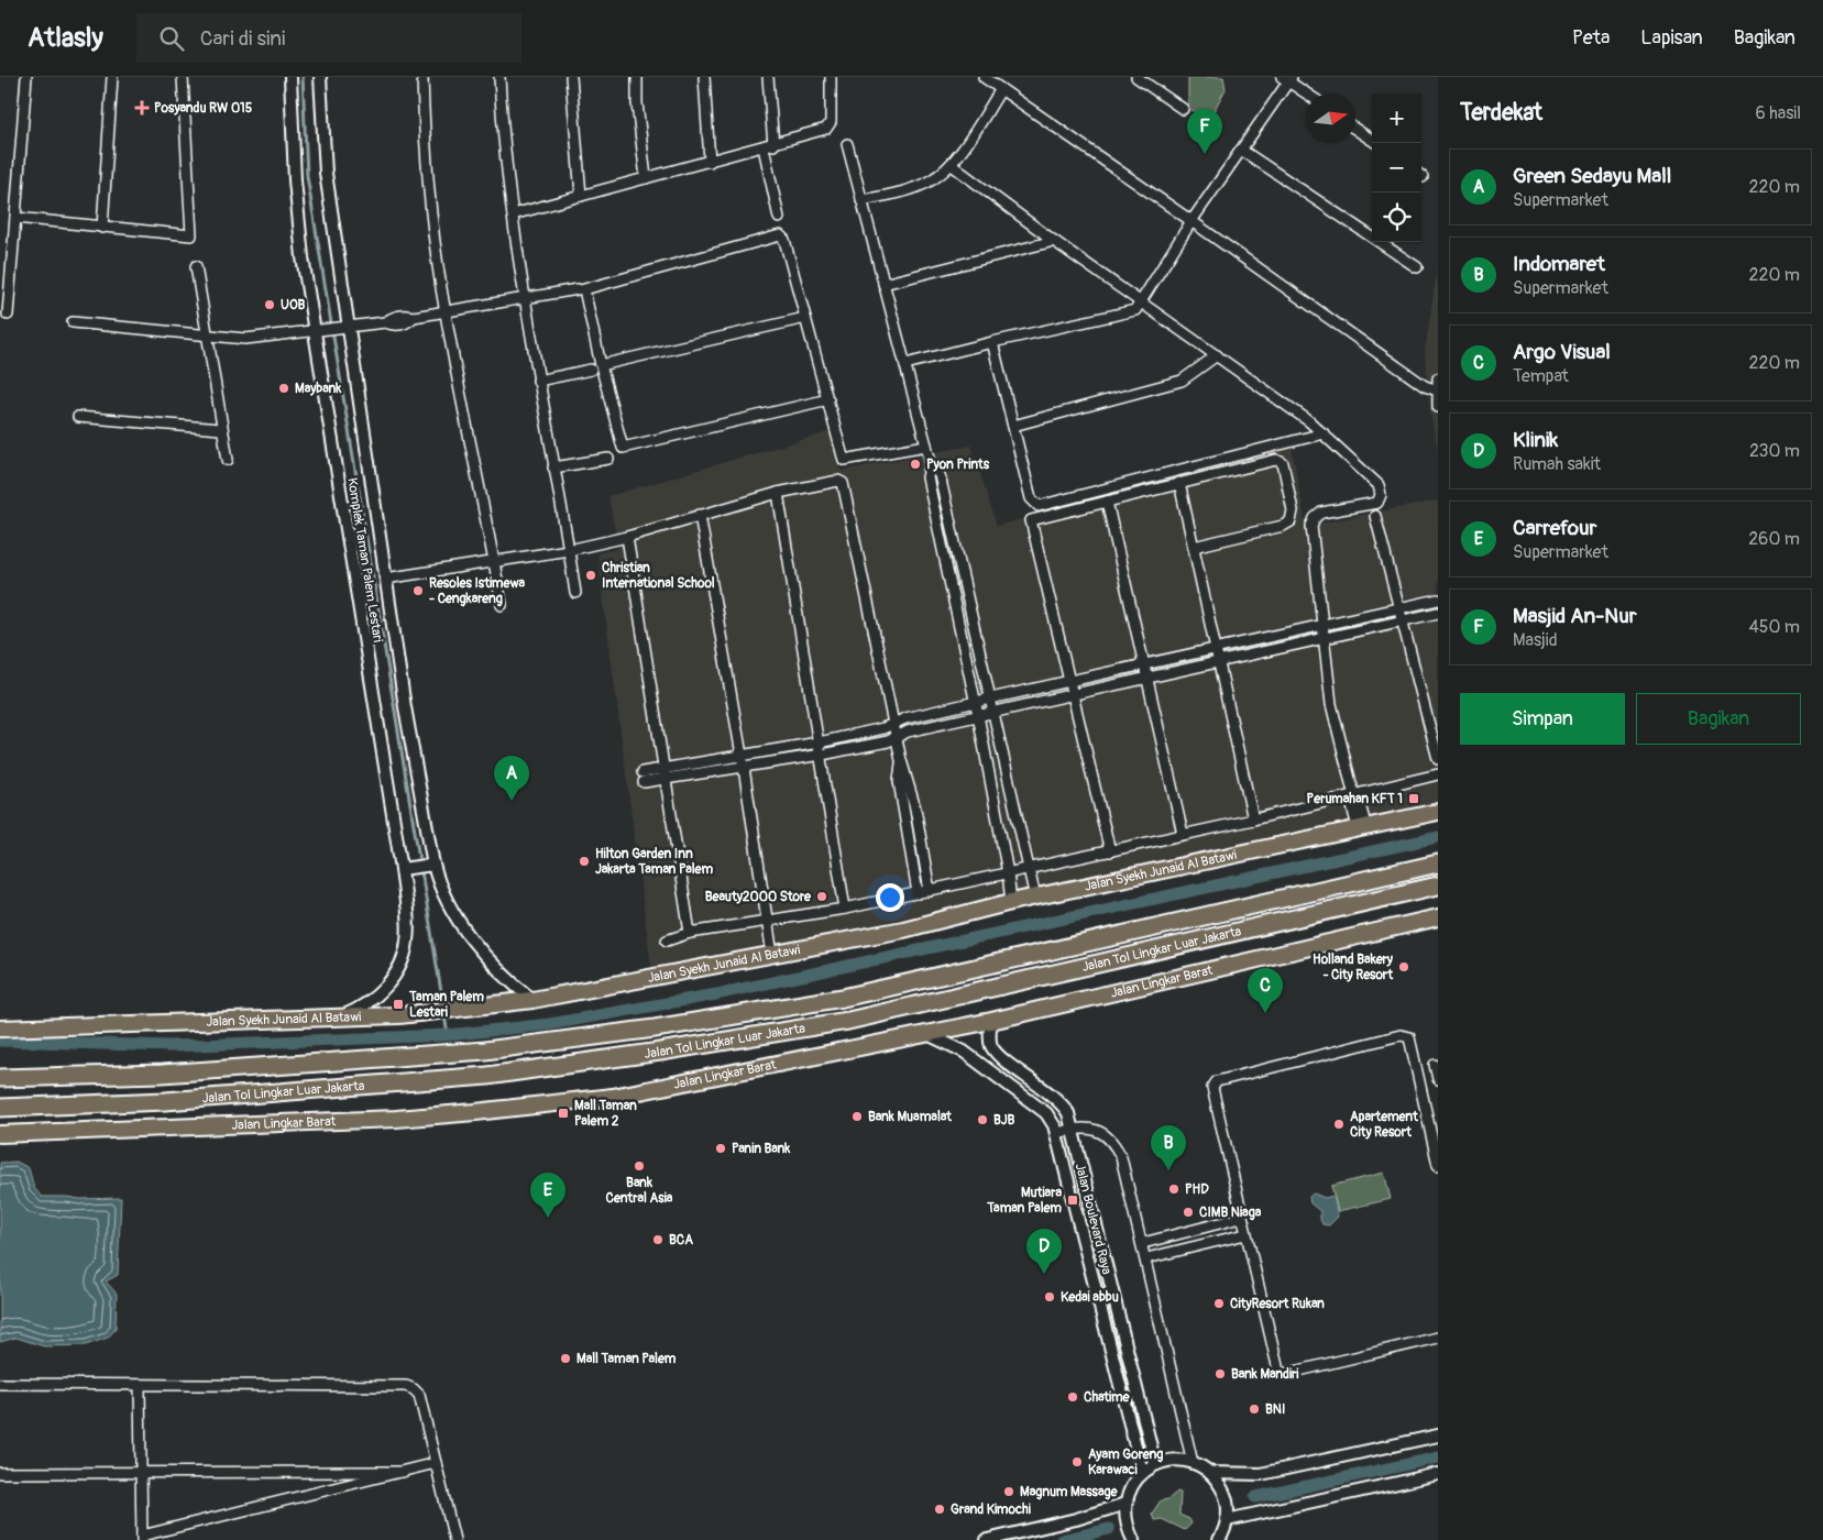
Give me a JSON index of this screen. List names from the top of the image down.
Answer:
{
  "streets": {
    "highway": ["Jalan Tol Lingkar Luar Jakarta"],
    "main road": ["Jalan Syekh Junaid Al Batawi", "Jalan Lingkar Barat"],
    "street": ["Komplek Taman Palem Lestari", "Jalan Boulevard Raya"]
  },
  "crossings": [
    ["Komplek Taman Palem Lestari", "Jalan Syekh Junaid Al Batawi"],
    ["Jalan Lingkar Barat", "Jalan Boulevard Raya"]
  ],
  "places": {
    "health": ["Posyandu RW 015"],
    "other": [
      "UOB",
      "Maybank",
      "Pyon Prints",
      "Christian International School",
      "Resoles Istimewa - Cengkareng",
      "Hilton Garden Inn Jakarta Taman Palem",
      "Beauty2000 Store",
      "Holland Bakery - City Resort",
      "Bank Muamalat",
      "BJB",
      "Apartement City Resort",
      "Panin Bank",
      "Bank Central Asia",
      "PHD",
      "CIMB Niaga",
      "BCA",
      "Kedai abbu",
      "CityResort Rukan",
      "Mall Taman Palem",
      "Bank Mandiri",
      "Chatime",
      "BNI",
      "Ayam Goreng Karawaci",
      "Magnum Massage",
      "Grand Kimochi"
    ],
    "transit": [
      "Perumahan KFT 1",
      "Taman Palem Lestari",
      "Mall Taman Palem 2",
      "Mutiara Taman Palem"
    ]
  },
  "north": "right",
  "page": {
    "header": "Atlasly",
    "search": "Cari di sini",
    "nav": ["Peta", "Lapisan", "Bagikan"],
    "heading": ["Terdekat", "6 hasil"],
    "map_buttons": ["+", "−"],
    "pins": [
      "F",
      "A",
      "C",
      "B",
      "E",
      "D"
    ],
    "list": [
      {
        "mark": "A",
        "name": "Green Sedayu Mall",
        "note": "Supermarket",
        "value": "220 m"
      },
      {
        "mark": "B",
        "name": "Indomaret",
        "note": "Supermarket",
        "value": "220 m"
      },
      {
        "mark": "C",
        "name": "Argo Visual",
        "note": "Tempat",
        "value": "220 m"
      },
      {
        "mark": "D",
        "name": "Klinik",
        "note": "Rumah sakit",
        "value": "230 m"
      },
      {
        "mark": "E",
        "name": "Carrefour",
        "note": "Supermarket",
        "value": "260 m"
      },
      {
        "mark": "F",
        "name": "Masjid An-Nur",
        "note": "Masjid",
        "value": "450 m"
      }
    ],
    "buttons": ["Simpan", "Bagikan"]
  }
}
